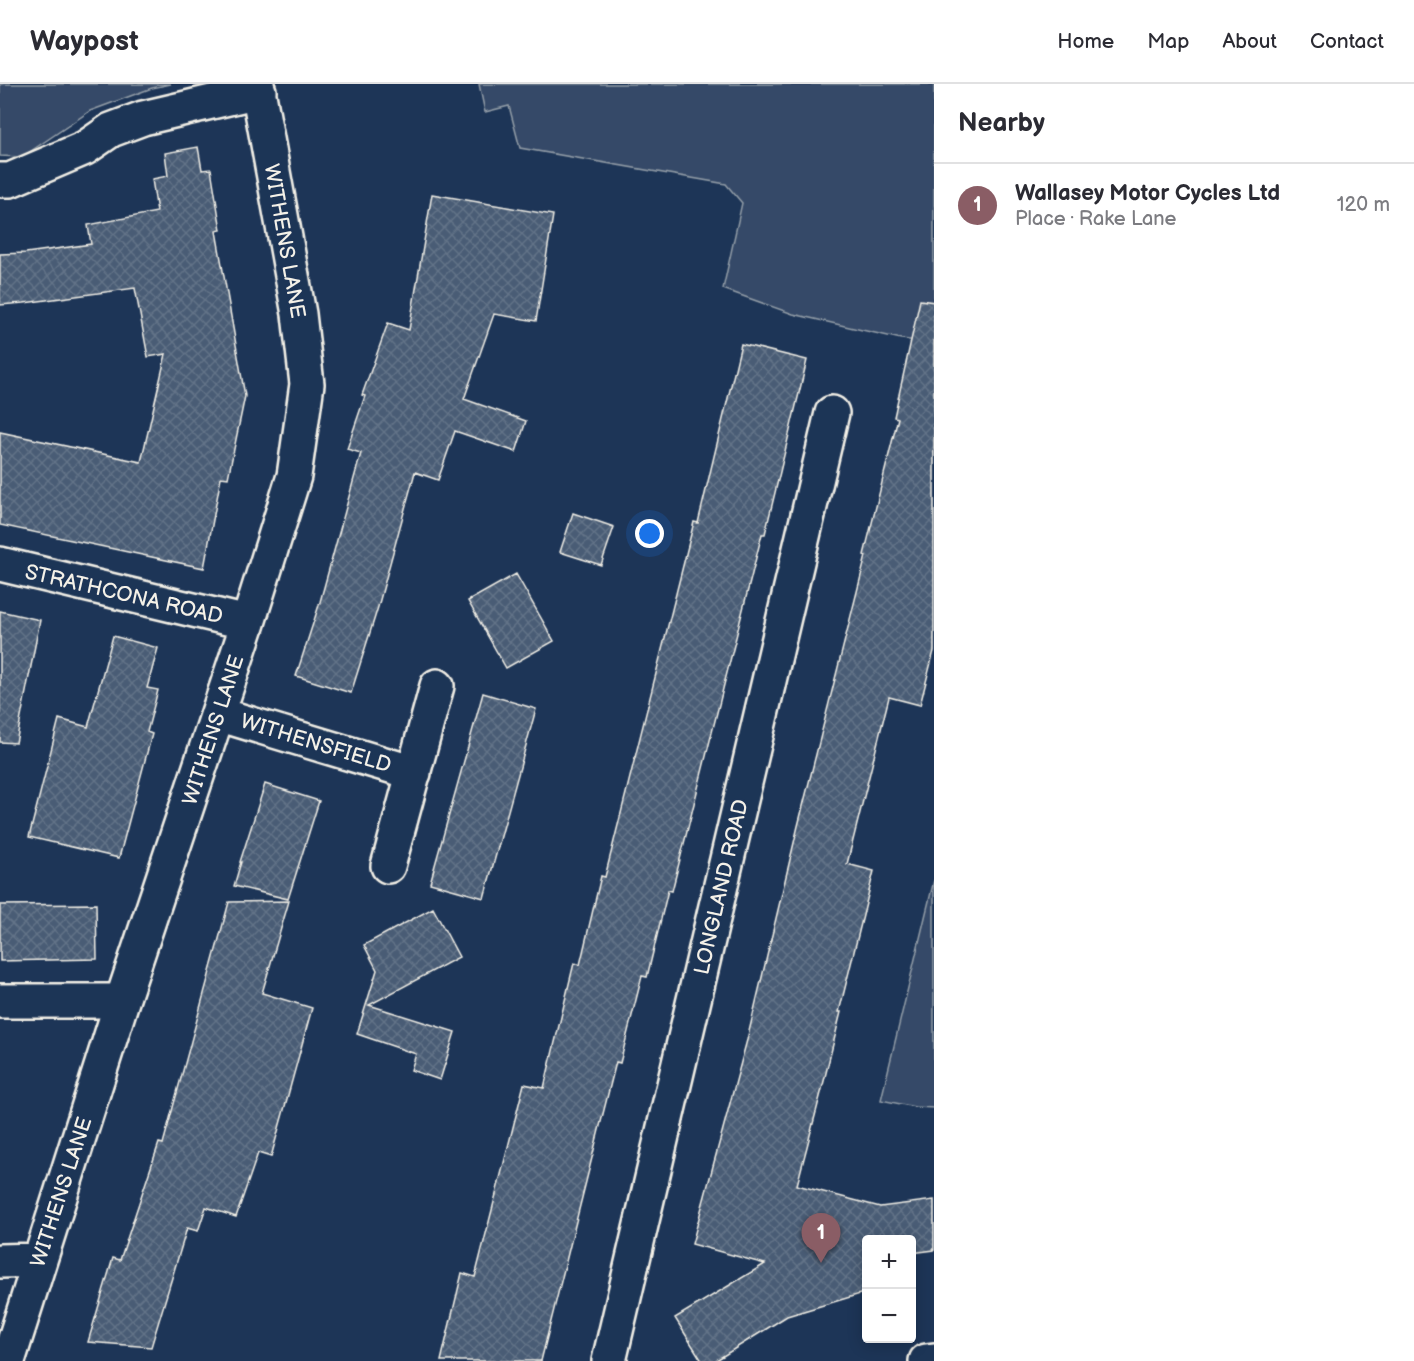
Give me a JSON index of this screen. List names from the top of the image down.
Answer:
{
  "streets": {
    "street": [
      "WITHENS LANE",
      "STRATHCONA ROAD",
      "WITHENSFIELD",
      "LONGLAND ROAD"
    ]
  },
  "crossings": [
    ["WITHENS LANE", "STRATHCONA ROAD"],
    ["WITHENS LANE", "WITHENSFIELD"]
  ],
  "page": {
    "header": "Waypost",
    "nav": [
      "Home",
      "Map",
      "About",
      "Contact"
    ],
    "heading": "Nearby",
    "list": [
      {
        "mark": "1",
        "name": "Wallasey Motor Cycles Ltd",
        "note": "Place · Rake Lane",
        "value": "120 m"
      }
    ],
    "pins": "1",
    "map_buttons": ["+", "−"]
  }
}
